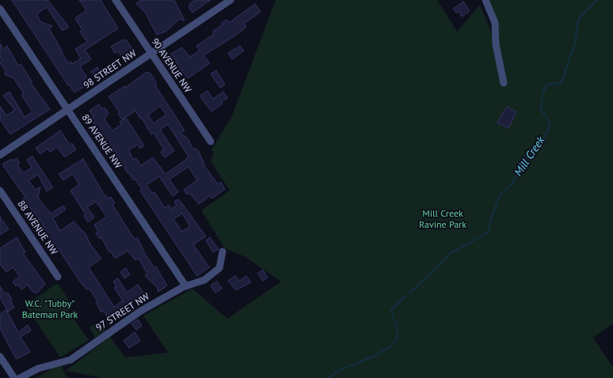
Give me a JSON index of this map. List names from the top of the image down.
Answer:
{
  "streets": {
    "street": [
      "90 AVENUE NW",
      "98 STREET NW",
      "89 AVENUE NW",
      "88 AVENUE NW",
      "97 STREET NW"
    ]
  },
  "crossings": [
    ["90 AVENUE NW", "98 STREET NW"],
    ["98 STREET NW", "89 AVENUE NW"],
    ["89 AVENUE NW", "97 STREET NW"]
  ],
  "water": ["Mill Creek"],
  "parks": ["Mill Creek Ravine Park", "W.C. \"Tubby\" Bateman Park"]
}
